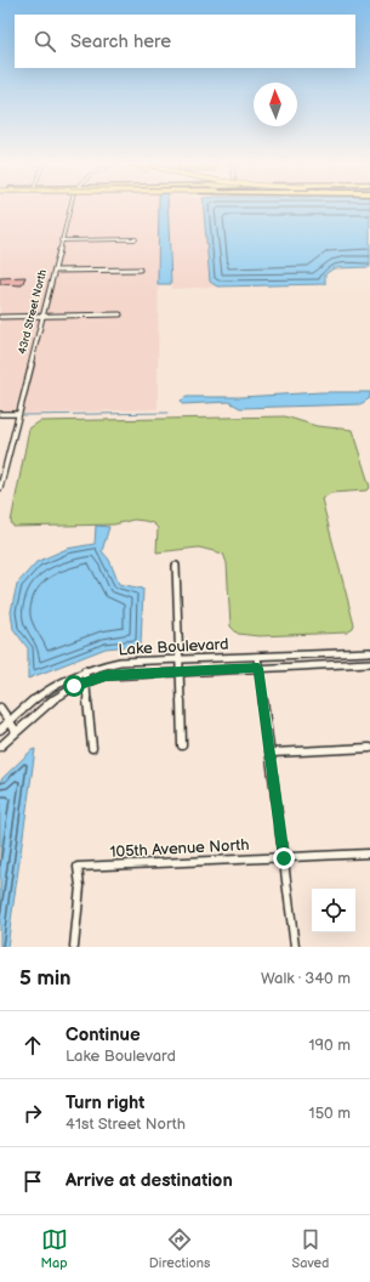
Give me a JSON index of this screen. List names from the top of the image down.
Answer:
{
  "streets": {
    "street": ["43rd Street North", "Lake Boulevard", "105th Avenue North"]
  },
  "north": "top",
  "page": {
    "search": "Search here",
    "heading": ["5 min", "Walk · 340 m"],
    "list": [
      ["Continue", "Lake Boulevard", "190 m"],
      ["Turn right", "41st Street North", "150 m"],
      "Arrive at destination"
    ],
    "nav": ["Map", "Directions", "Saved"]
  }
}
